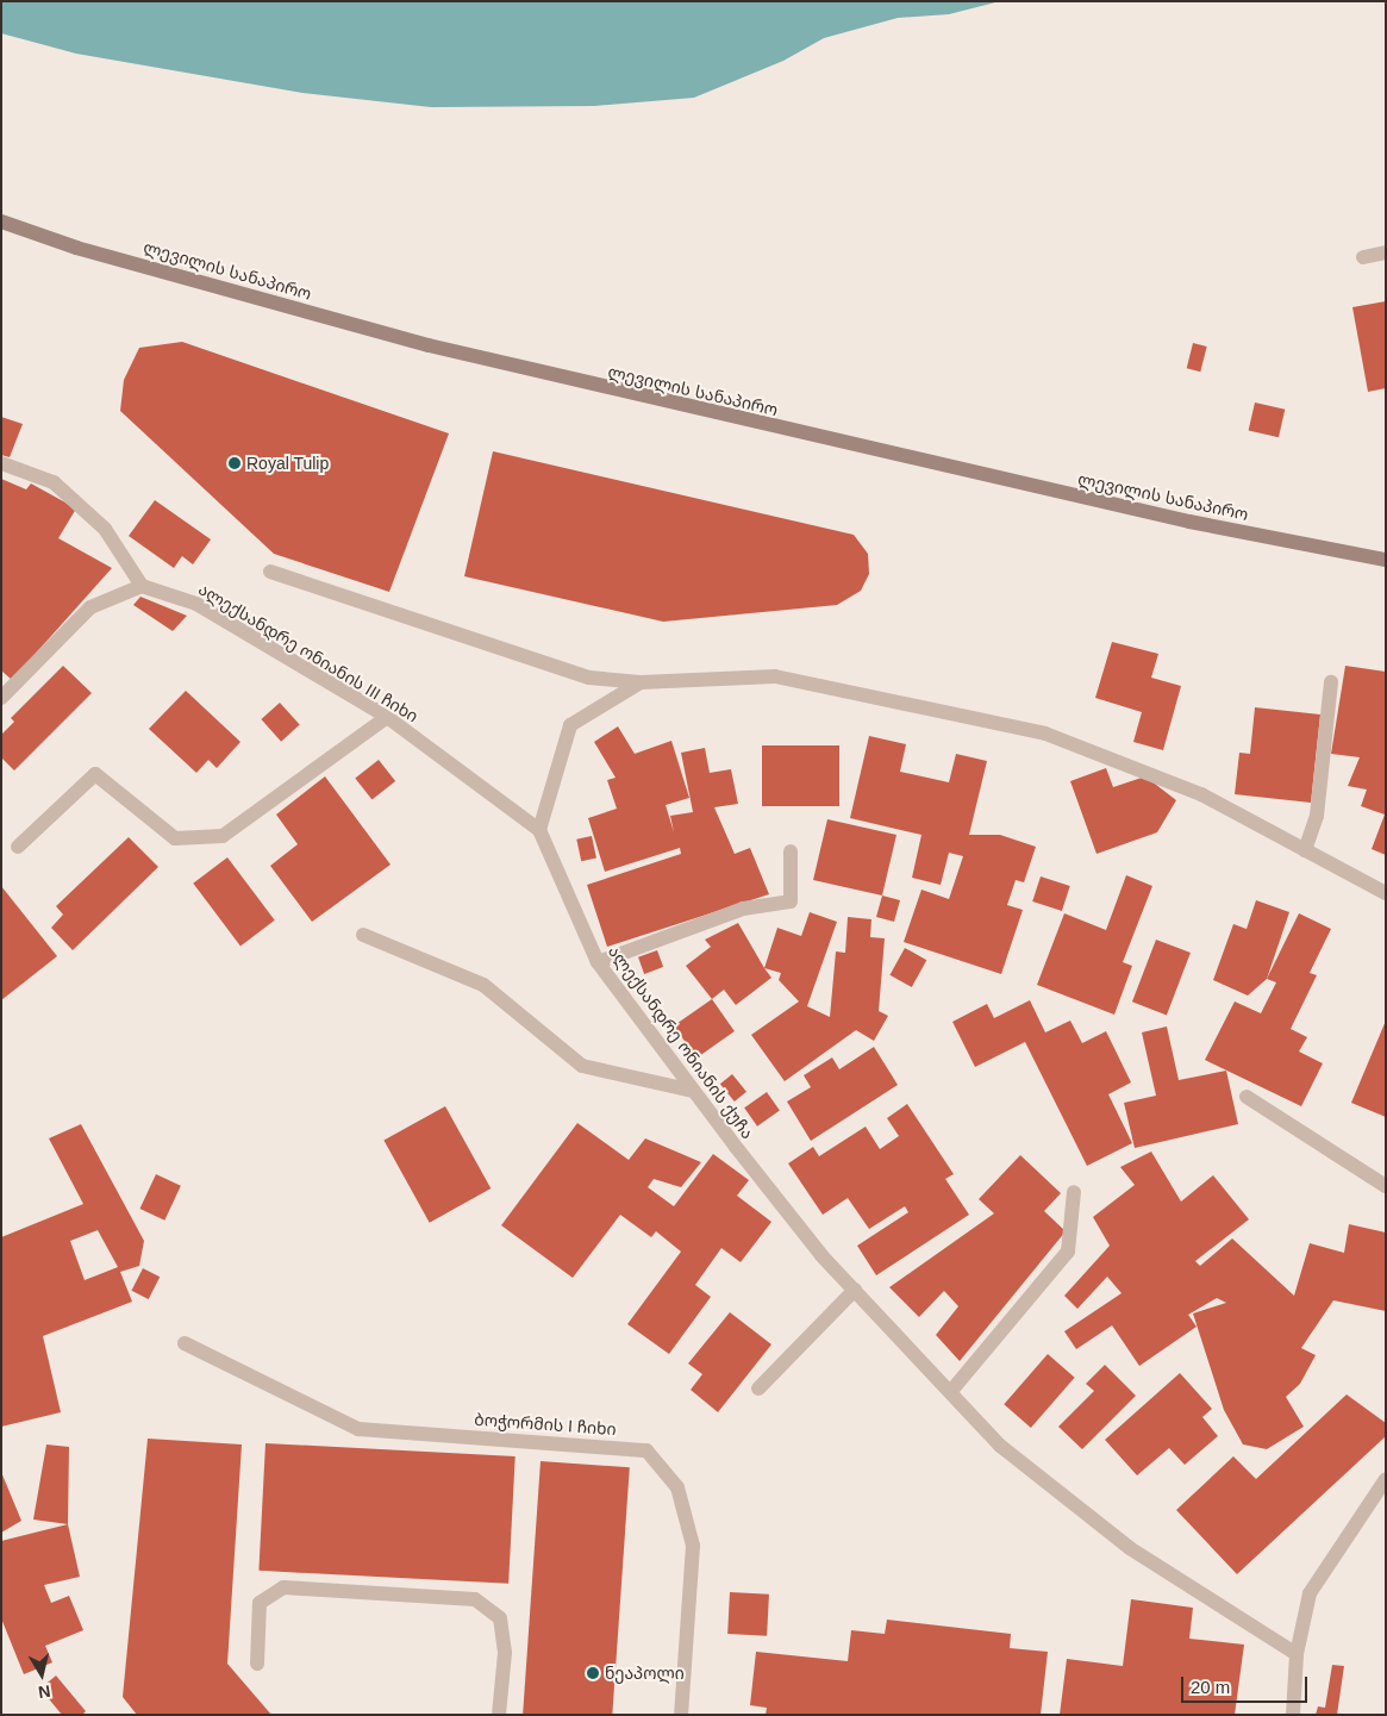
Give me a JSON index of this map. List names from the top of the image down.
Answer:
{
  "streets": {
    "main road": ["ლევილის სანაპირო"],
    "street": ["ალექსანდრე ონიანის III ჩიხი", "ალექსანდრე ონიანის ქუჩა", "ბოჭორმის I ჩიხი"]
  },
  "crossings": [
    ["ალექსანდრე ონიანის III ჩიხი", "ალექსანდრე ონიანის ქუჩა"]
  ],
  "places": ["Royal Tulip", "ნეაპოლი"],
  "scale_bar": "20 m",
  "north": "bottom"
}
